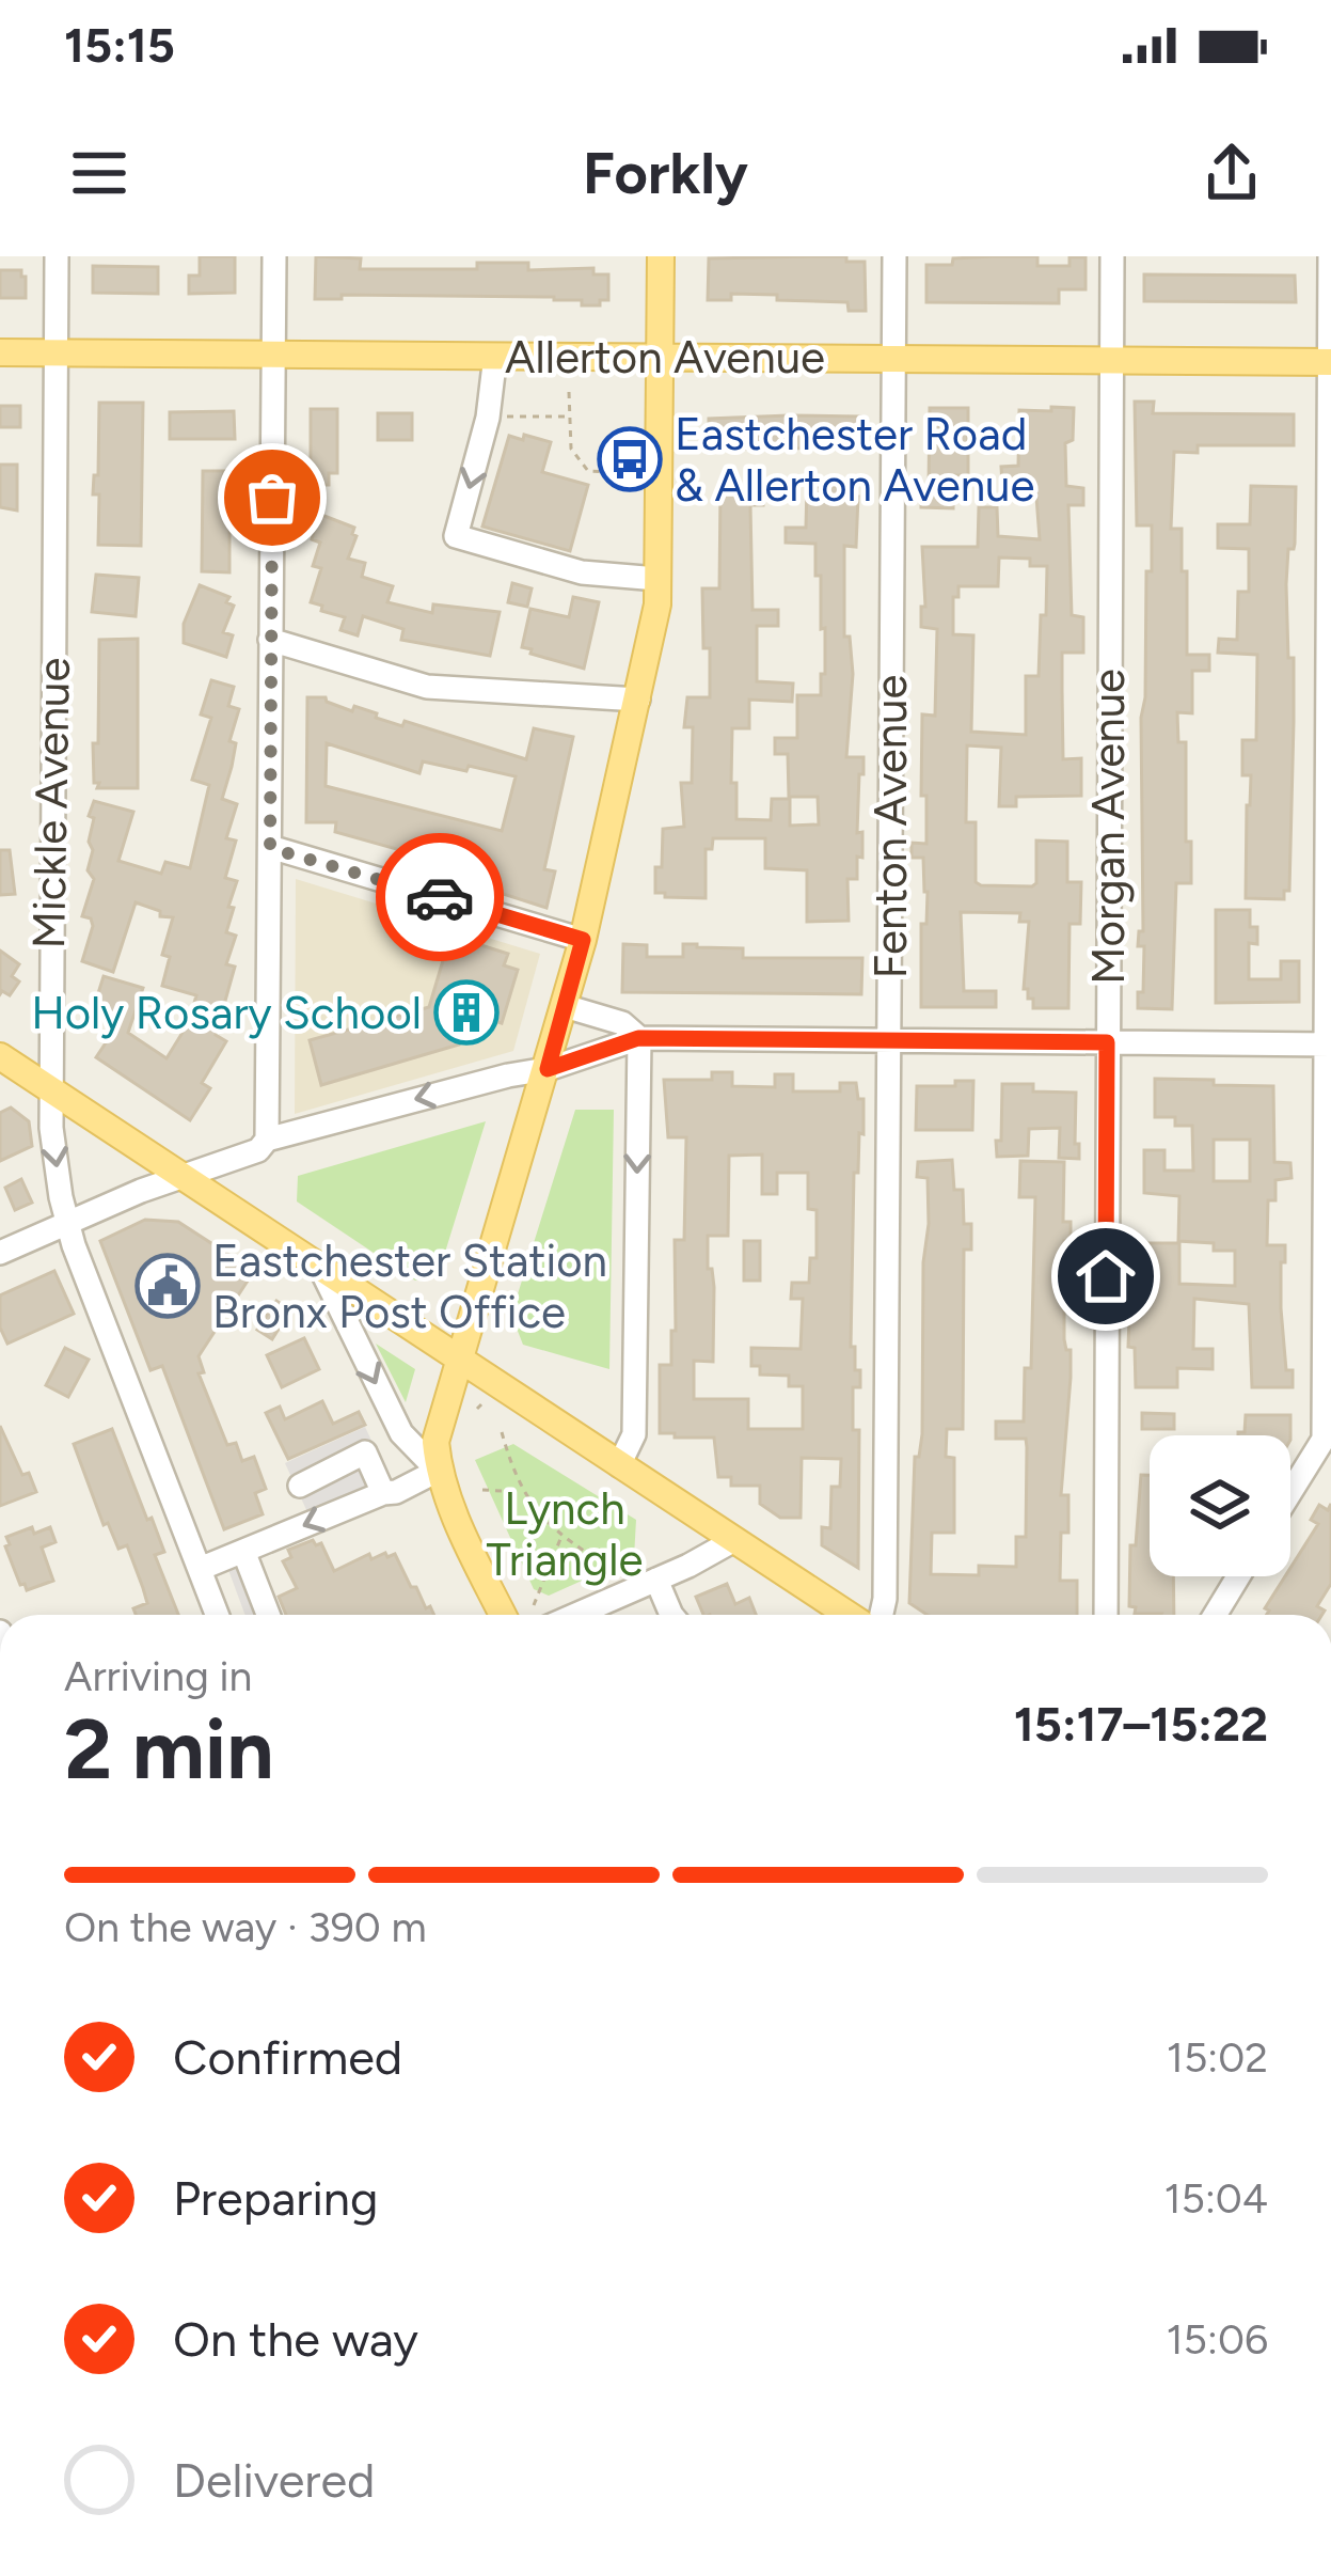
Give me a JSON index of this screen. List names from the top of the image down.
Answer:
{
  "streets": {
    "main road": ["Allerton Avenue"],
    "street": ["Mickle Avenue", "Fenton Avenue", "Morgan Avenue"]
  },
  "crossings": [
    ["Allerton Avenue", "Mickle Avenue"],
    ["Allerton Avenue", "Fenton Avenue"],
    ["Allerton Avenue", "Morgan Avenue"]
  ],
  "parks": ["Lynch Triangle"],
  "places": {
    "bus stop": ["Eastchester Road & Allerton Avenue"],
    "building": ["Holy Rosary School"],
    "public building": ["Eastchester Station Bronx Post Office"]
  },
  "page": {
    "status": "15:15",
    "header": "Forkly",
    "heading": ["2 min", "Arriving in", "15:17–15:22"],
    "bar": "On the way · 390 m",
    "list": [
      ["Confirmed", "15:02"],
      ["Preparing", "15:04"],
      ["On the way", "15:06"],
      "Delivered"
    ]
  }
}
